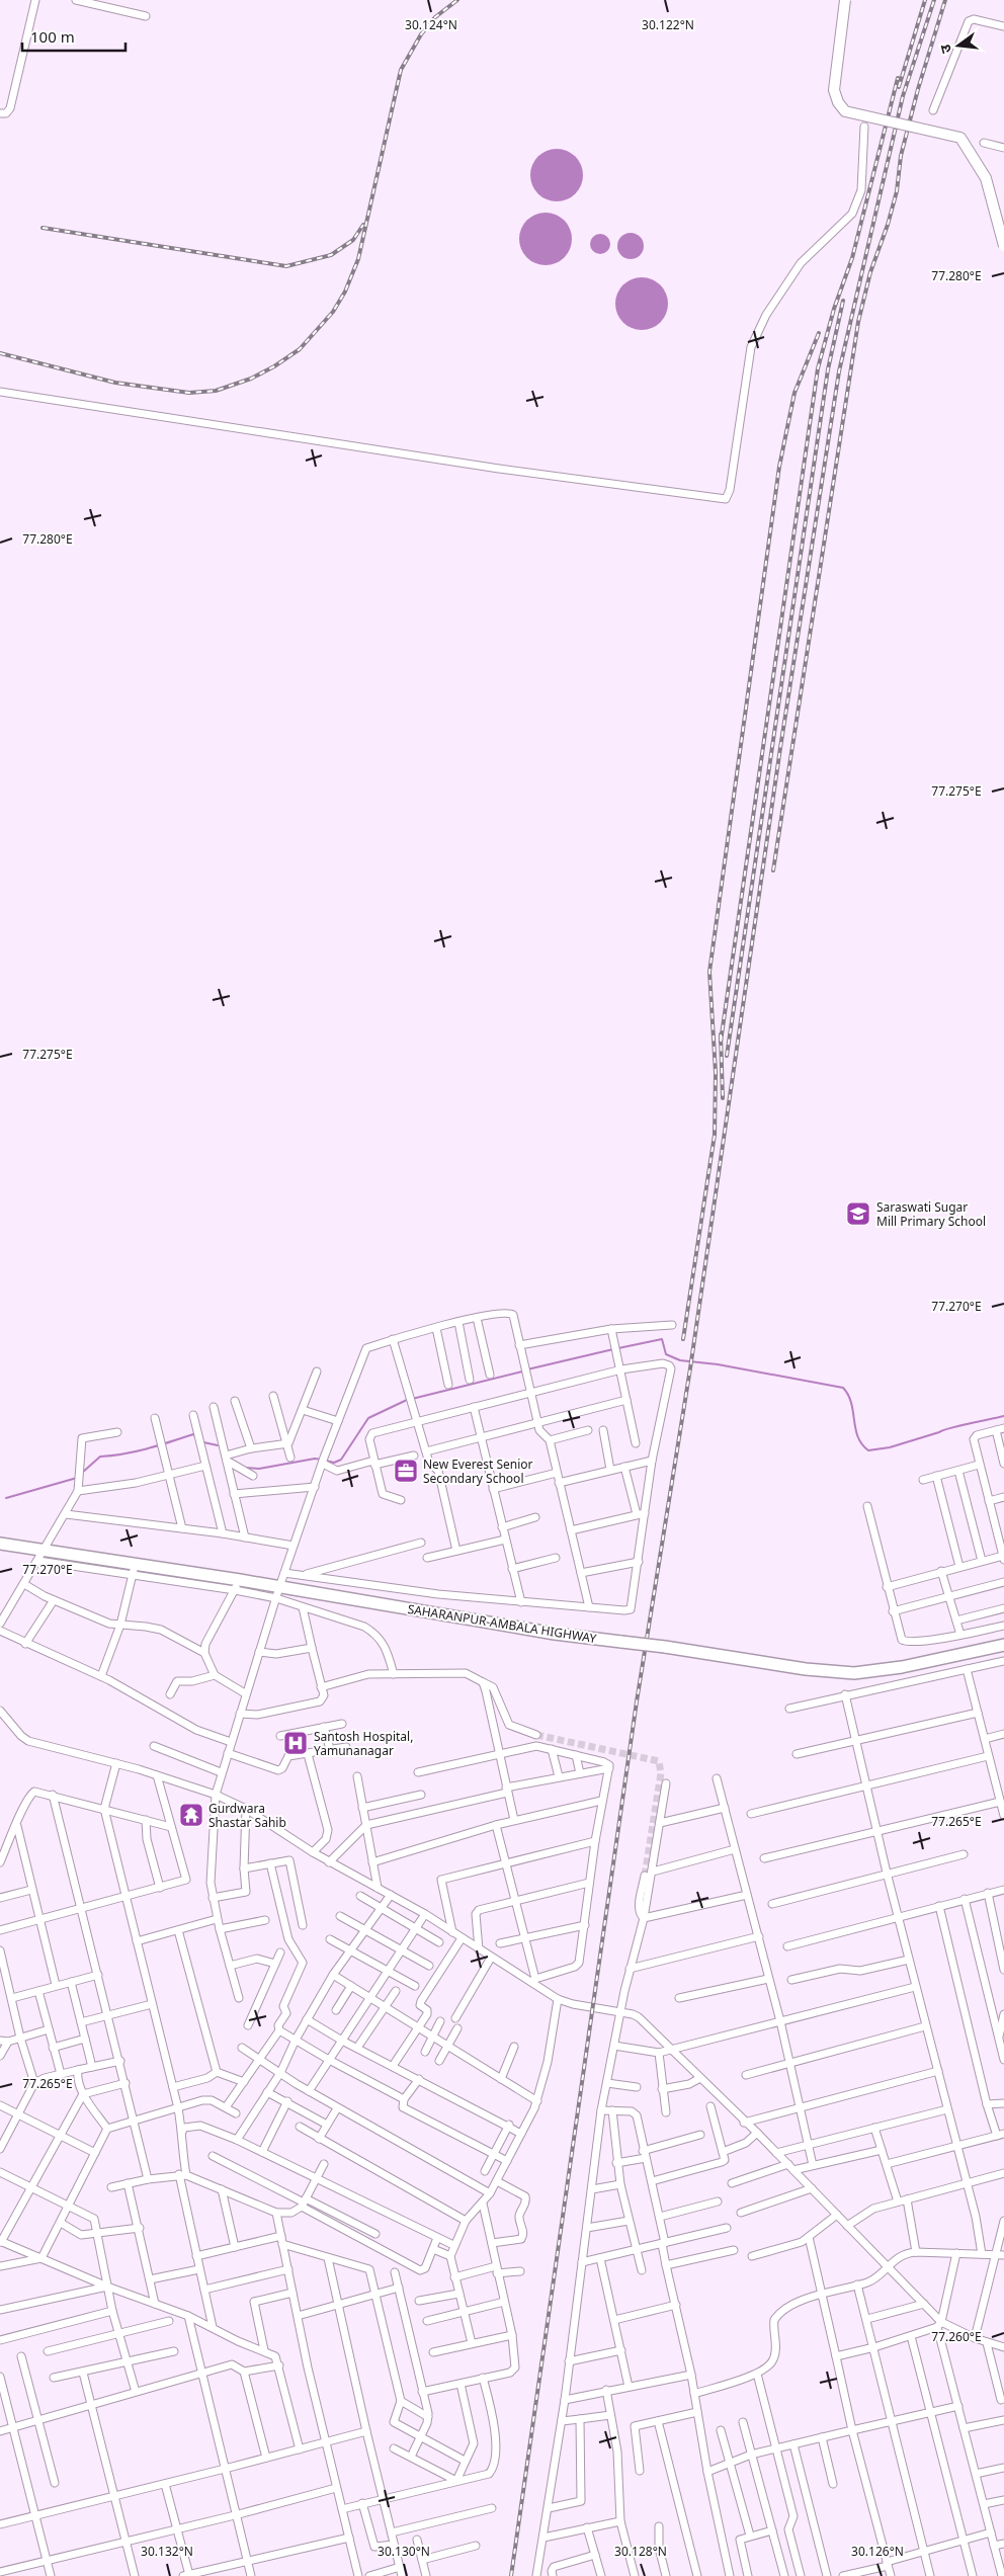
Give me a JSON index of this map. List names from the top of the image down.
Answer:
{
  "streets": {
    "main road": ["SAHARANPUR-AMBALA HIGHWAY"]
  },
  "places": {
    "school or university": ["Saraswati Sugar Mill Primary School"],
    "office": ["New Everest Senior Secondary School"],
    "hospital": ["Santosh Hospital, Yamunanagar"],
    "temple": ["Gurdwara Shastar Sahib"]
  },
  "scale_bar": "100 m",
  "north": "left",
  "coordinates": [
    "30.124°N",
    "30.122°N",
    "77.280°E",
    "77.275°E",
    "77.270°E",
    "77.265°E",
    "77.260°E",
    "30.132°N",
    "30.130°N",
    "30.128°N",
    "30.126°N"
  ]
}
